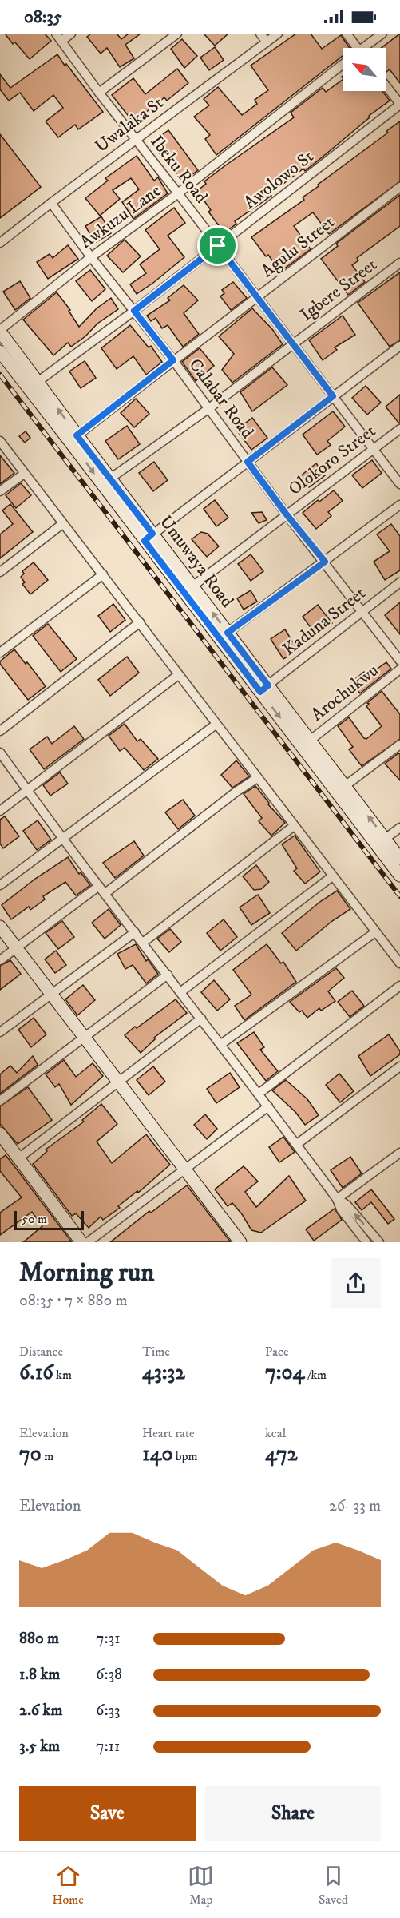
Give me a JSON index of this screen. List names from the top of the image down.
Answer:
{
  "streets": {
    "street": [
      "Uwalaka St",
      "Ibeku Road",
      "Awolowo St",
      "Awkuzu Lane",
      "Agulu Street",
      "Igbere Street",
      "Calabar Road",
      "Olokoro Street",
      "Umuwaya Road",
      "Kaduna Street",
      "Arochukwu"
    ]
  },
  "crossings": [
    ["Uwalaka St", "Ibeku Road"],
    ["Uwalaka St", "Calabar Road"],
    ["Ibeku Road", "Awolowo St"],
    ["Ibeku Road", "Awkuzu Lane"],
    ["Ibeku Road", "Agulu Street"],
    ["Ibeku Road", "Igbere Street"],
    ["Ibeku Road", "Olokoro Street"],
    ["Awolowo St", "Calabar Road"],
    ["Awolowo St", "Umuwaya Road"],
    ["Awkuzu Lane", "Calabar Road"],
    ["Awkuzu Lane", "Umuwaya Road"],
    ["Agulu Street", "Calabar Road"],
    ["Agulu Street", "Umuwaya Road"],
    ["Igbere Street", "Calabar Road"],
    ["Igbere Street", "Umuwaya Road"],
    ["Calabar Road", "Olokoro Street"],
    ["Calabar Road", "Kaduna Street"],
    ["Olokoro Street", "Umuwaya Road"],
    ["Umuwaya Road", "Kaduna Street"],
    ["Umuwaya Road", "Arochukwu"]
  ],
  "scale_bar": "50 m",
  "north": "top left",
  "page": {
    "status": "08:35",
    "scale": "50 m",
    "heading": ["Morning run", "08:35 · 7 × 880 m"],
    "stats": [
      ["Distance", "6.16 km"],
      ["Time", "43:32"],
      ["Pace", "7:04 /km"],
      ["Elevation", "70 m"],
      ["Heart rate", "140 bpm"],
      ["kcal", "472"]
    ],
    "chart": ["Elevation", "26–33 m"],
    "list": [
      {
        "name": "880 m",
        "note": "7:31"
      },
      {
        "name": "1.8 km",
        "note": "6:38"
      },
      {
        "name": "2.6 km",
        "note": "6:33"
      },
      {
        "name": "3.5 km",
        "note": "7:11"
      }
    ],
    "buttons": ["Save", "Share"],
    "tabs": ["Home", "Map", "Saved"]
  }
}
